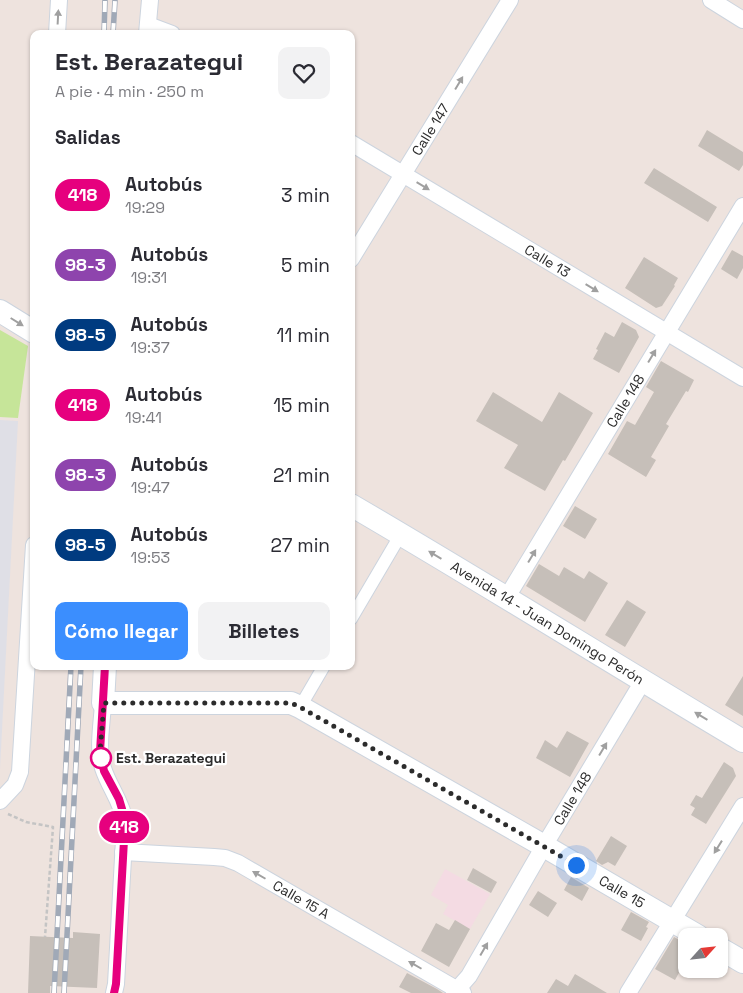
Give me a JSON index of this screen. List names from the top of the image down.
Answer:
{
  "streets": {
    "main road": ["Avenida 14 - Juan Domingo Perón", "Calle 15"],
    "street": [
      "Calle 147",
      "Calle 13",
      "Calle 148",
      "Calle 15 A"
    ]
  },
  "crossings": [
    ["Calle 147", "Calle 13"],
    ["Calle 13", "Calle 148"],
    ["Calle 148", "Avenida 14 - Juan Domingo Perón"],
    ["Calle 148", "Calle 15"],
    ["Calle 148", "Calle 15 A"]
  ],
  "one_way": [
    "Calle 147",
    "Calle 13",
    "Calle 148",
    "Avenida 14 - Juan Domingo Perón",
    "Calle 15 A"
  ],
  "places": ["Est. Berazategui"],
  "lines": ["bus line 418"],
  "north": "top right",
  "page": {
    "on_map": "418",
    "heading": [
      ["Est. Berazategui", "A pie · 4 min · 250 m"],
      "Salidas"
    ],
    "list": [
      {
        "mark": "418",
        "name": "Autobús",
        "note": "19:29",
        "value": "3 min"
      },
      {
        "mark": "98-3",
        "name": "Autobús",
        "note": "19:31",
        "value": "5 min"
      },
      {
        "mark": "98-5",
        "name": "Autobús",
        "note": "19:37",
        "value": "11 min"
      },
      {
        "mark": "418",
        "name": "Autobús",
        "note": "19:41",
        "value": "15 min"
      },
      {
        "mark": "98-3",
        "name": "Autobús",
        "note": "19:47",
        "value": "21 min"
      },
      {
        "mark": "98-5",
        "name": "Autobús",
        "note": "19:53",
        "value": "27 min"
      }
    ],
    "buttons": ["Cómo llegar", "Billetes"]
  }
}
